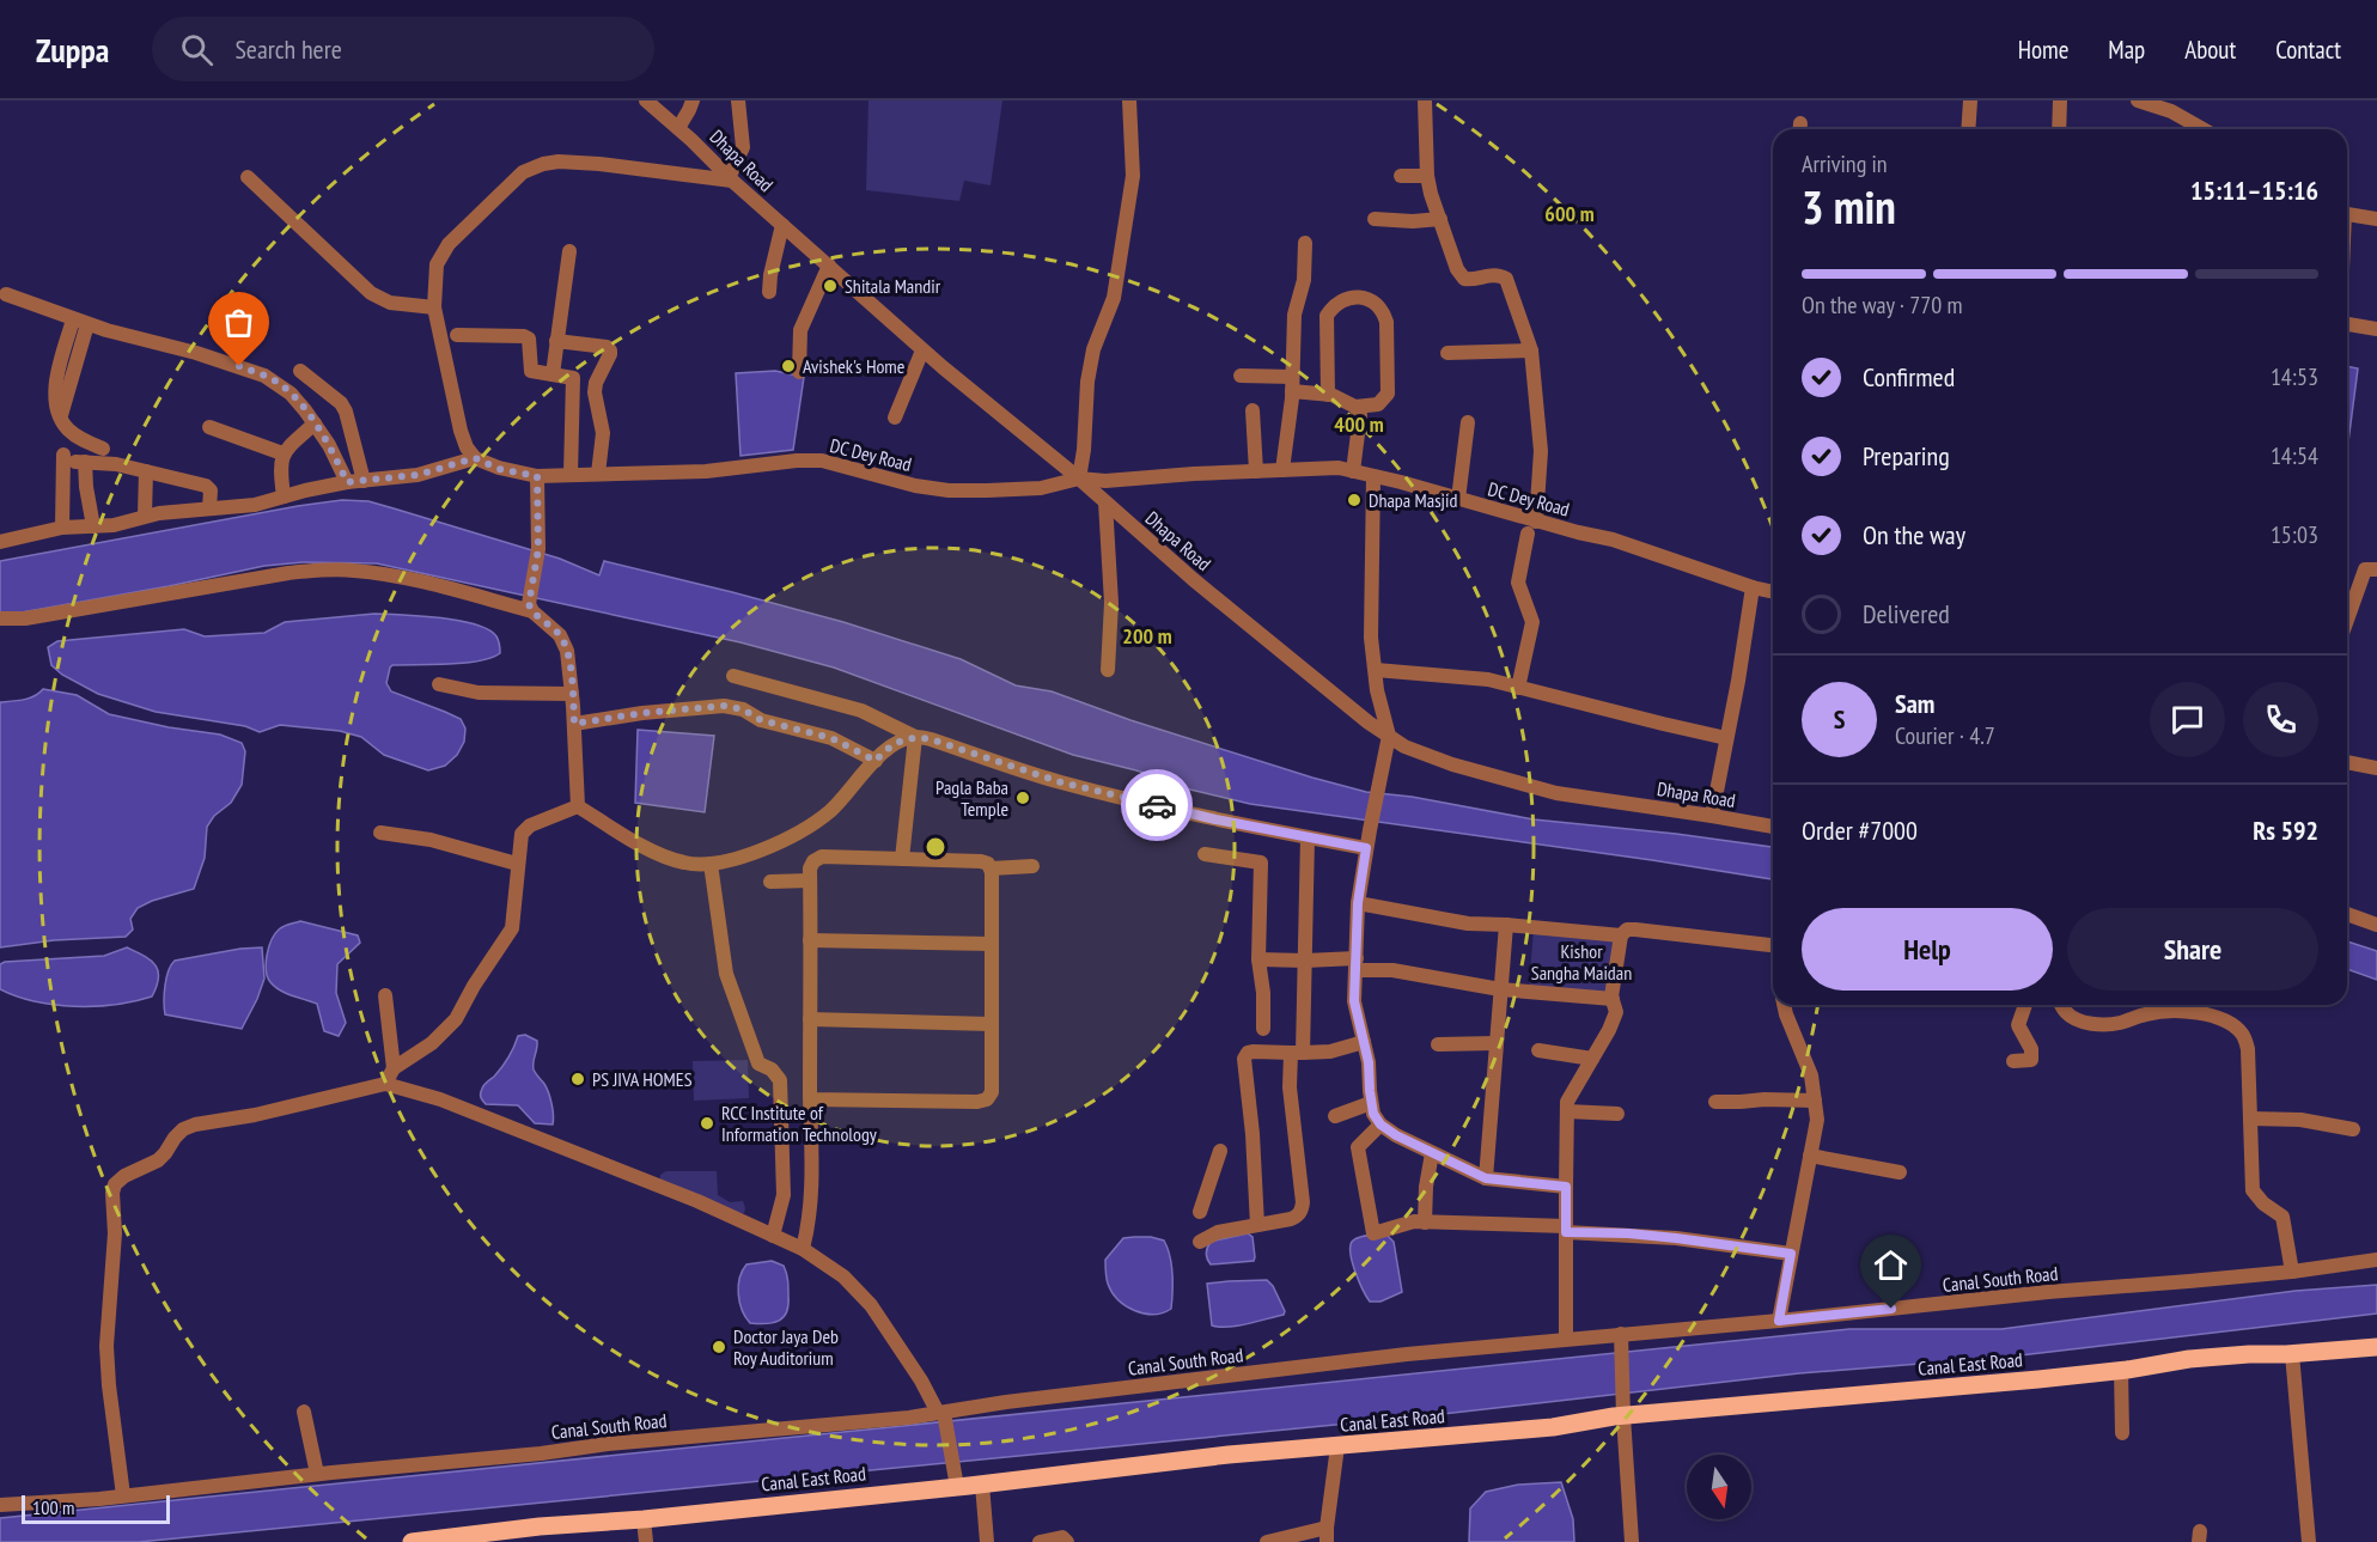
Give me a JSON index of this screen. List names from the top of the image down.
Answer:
{
  "streets": {
    "main road": ["Canal East Road"],
    "street": ["Dhapa Road", "DC Dey Road", "Canal South Road"]
  },
  "crossings": [
    ["Dhapa Road", "DC Dey Road"]
  ],
  "parks": ["Kishor Sangha Maidan"],
  "places": [
    "Shitala Mandir",
    "Avishek's Home",
    "Dhapa Masjid",
    "Pagla Baba Temple",
    "PS JIVA HOMES",
    "RCC Institute of Information Technology",
    "Doctor Jaya Deb Roy Auditorium"
  ],
  "scale_bar": "100 m",
  "north": "bottom",
  "page": {
    "header": "Zuppa",
    "search": "Search here",
    "nav": [
      "Home",
      "Map",
      "About",
      "Contact"
    ],
    "heading": ["3 min", "Arriving in", "15:11–15:16"],
    "panel": [
      "Sam",
      "Courier · 4.7",
      "Order #7000",
      "Rs 592"
    ],
    "bar": "On the way · 770 m",
    "list": [
      ["Confirmed", "14:53"],
      ["Preparing", "14:54"],
      ["On the way", "15:03"],
      "Delivered"
    ],
    "round": "S",
    "buttons": ["Help", "Share"],
    "scale": "100 m"
  },
  "rings": ["600 m", "400 m", "200 m"]
}
